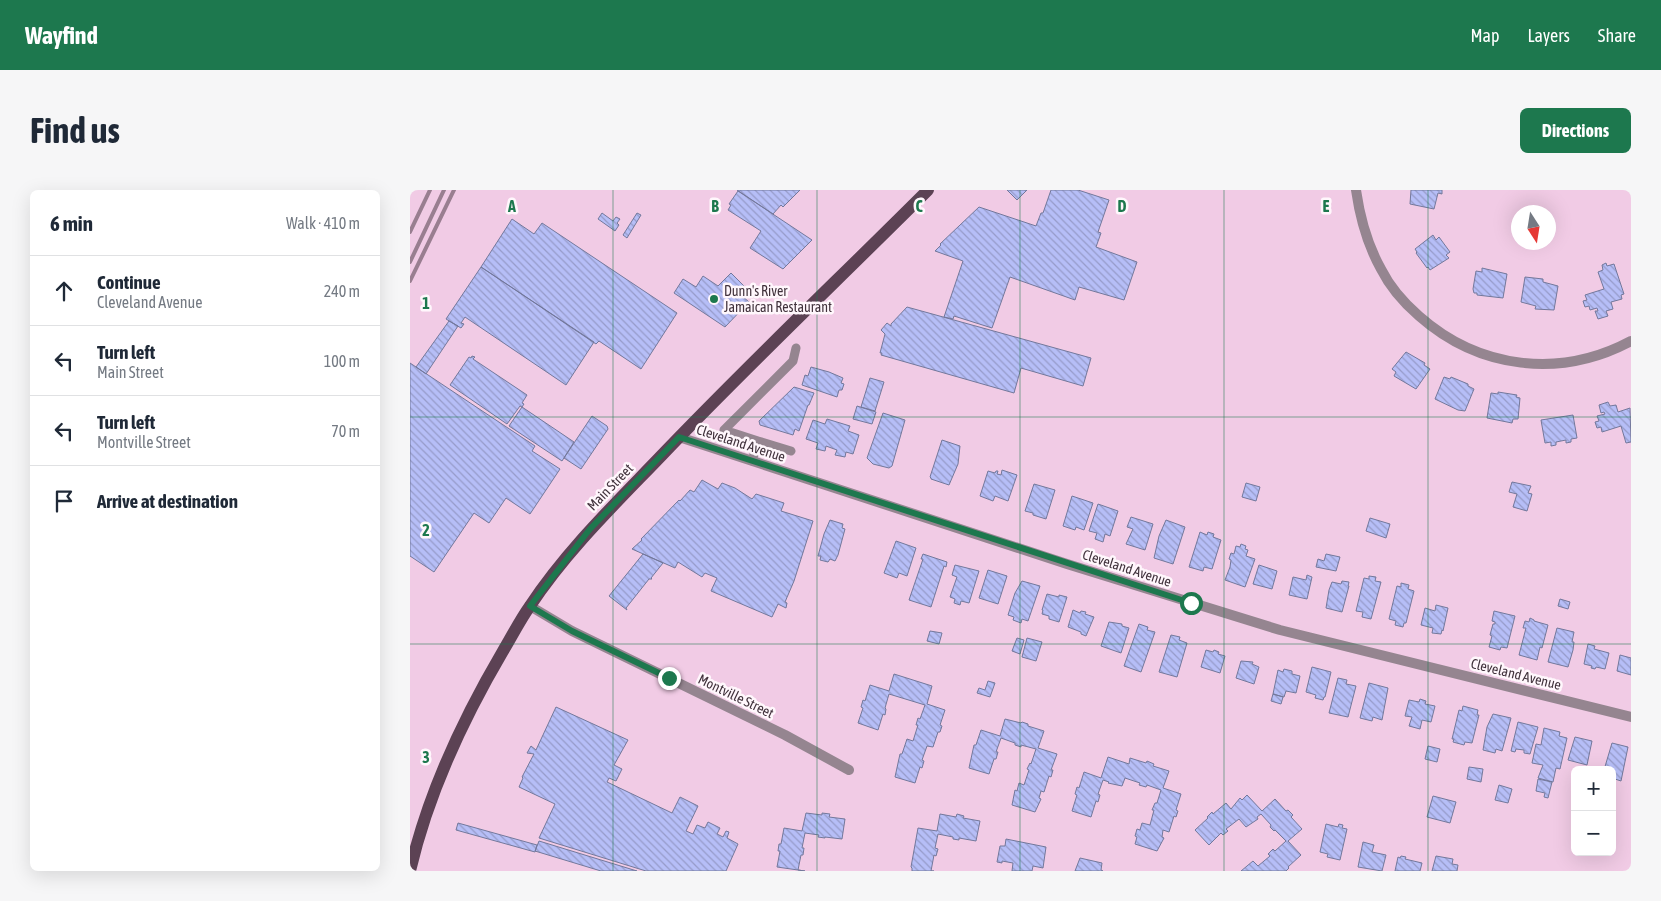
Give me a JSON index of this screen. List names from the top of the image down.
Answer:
{
  "streets": {
    "main road": ["Main Street"],
    "street": ["Cleveland Avenue", "Montville Street"]
  },
  "crossings": [
    ["Cleveland Avenue", "Main Street"],
    ["Main Street", "Montville Street"]
  ],
  "places": ["Dunn's River Jamaican Restaurant"],
  "north": "bottom",
  "page": {
    "header": "Wayfind",
    "nav": ["Map", "Layers", "Share"],
    "buttons": "Directions",
    "title": "Find us",
    "heading": ["6 min", "Walk · 410 m"],
    "list": [
      ["Continue", "Cleveland Avenue", "240 m"],
      ["Turn left", "Main Street", "100 m"],
      ["Turn left", "Montville Street", "70 m"],
      "Arrive at destination"
    ],
    "map_buttons": ["+", "−"]
  },
  "grid": {
    "columns": [
      "A",
      "B",
      "C",
      "D",
      "E"
    ],
    "rows": ["1", "2", "3"]
  }
}
